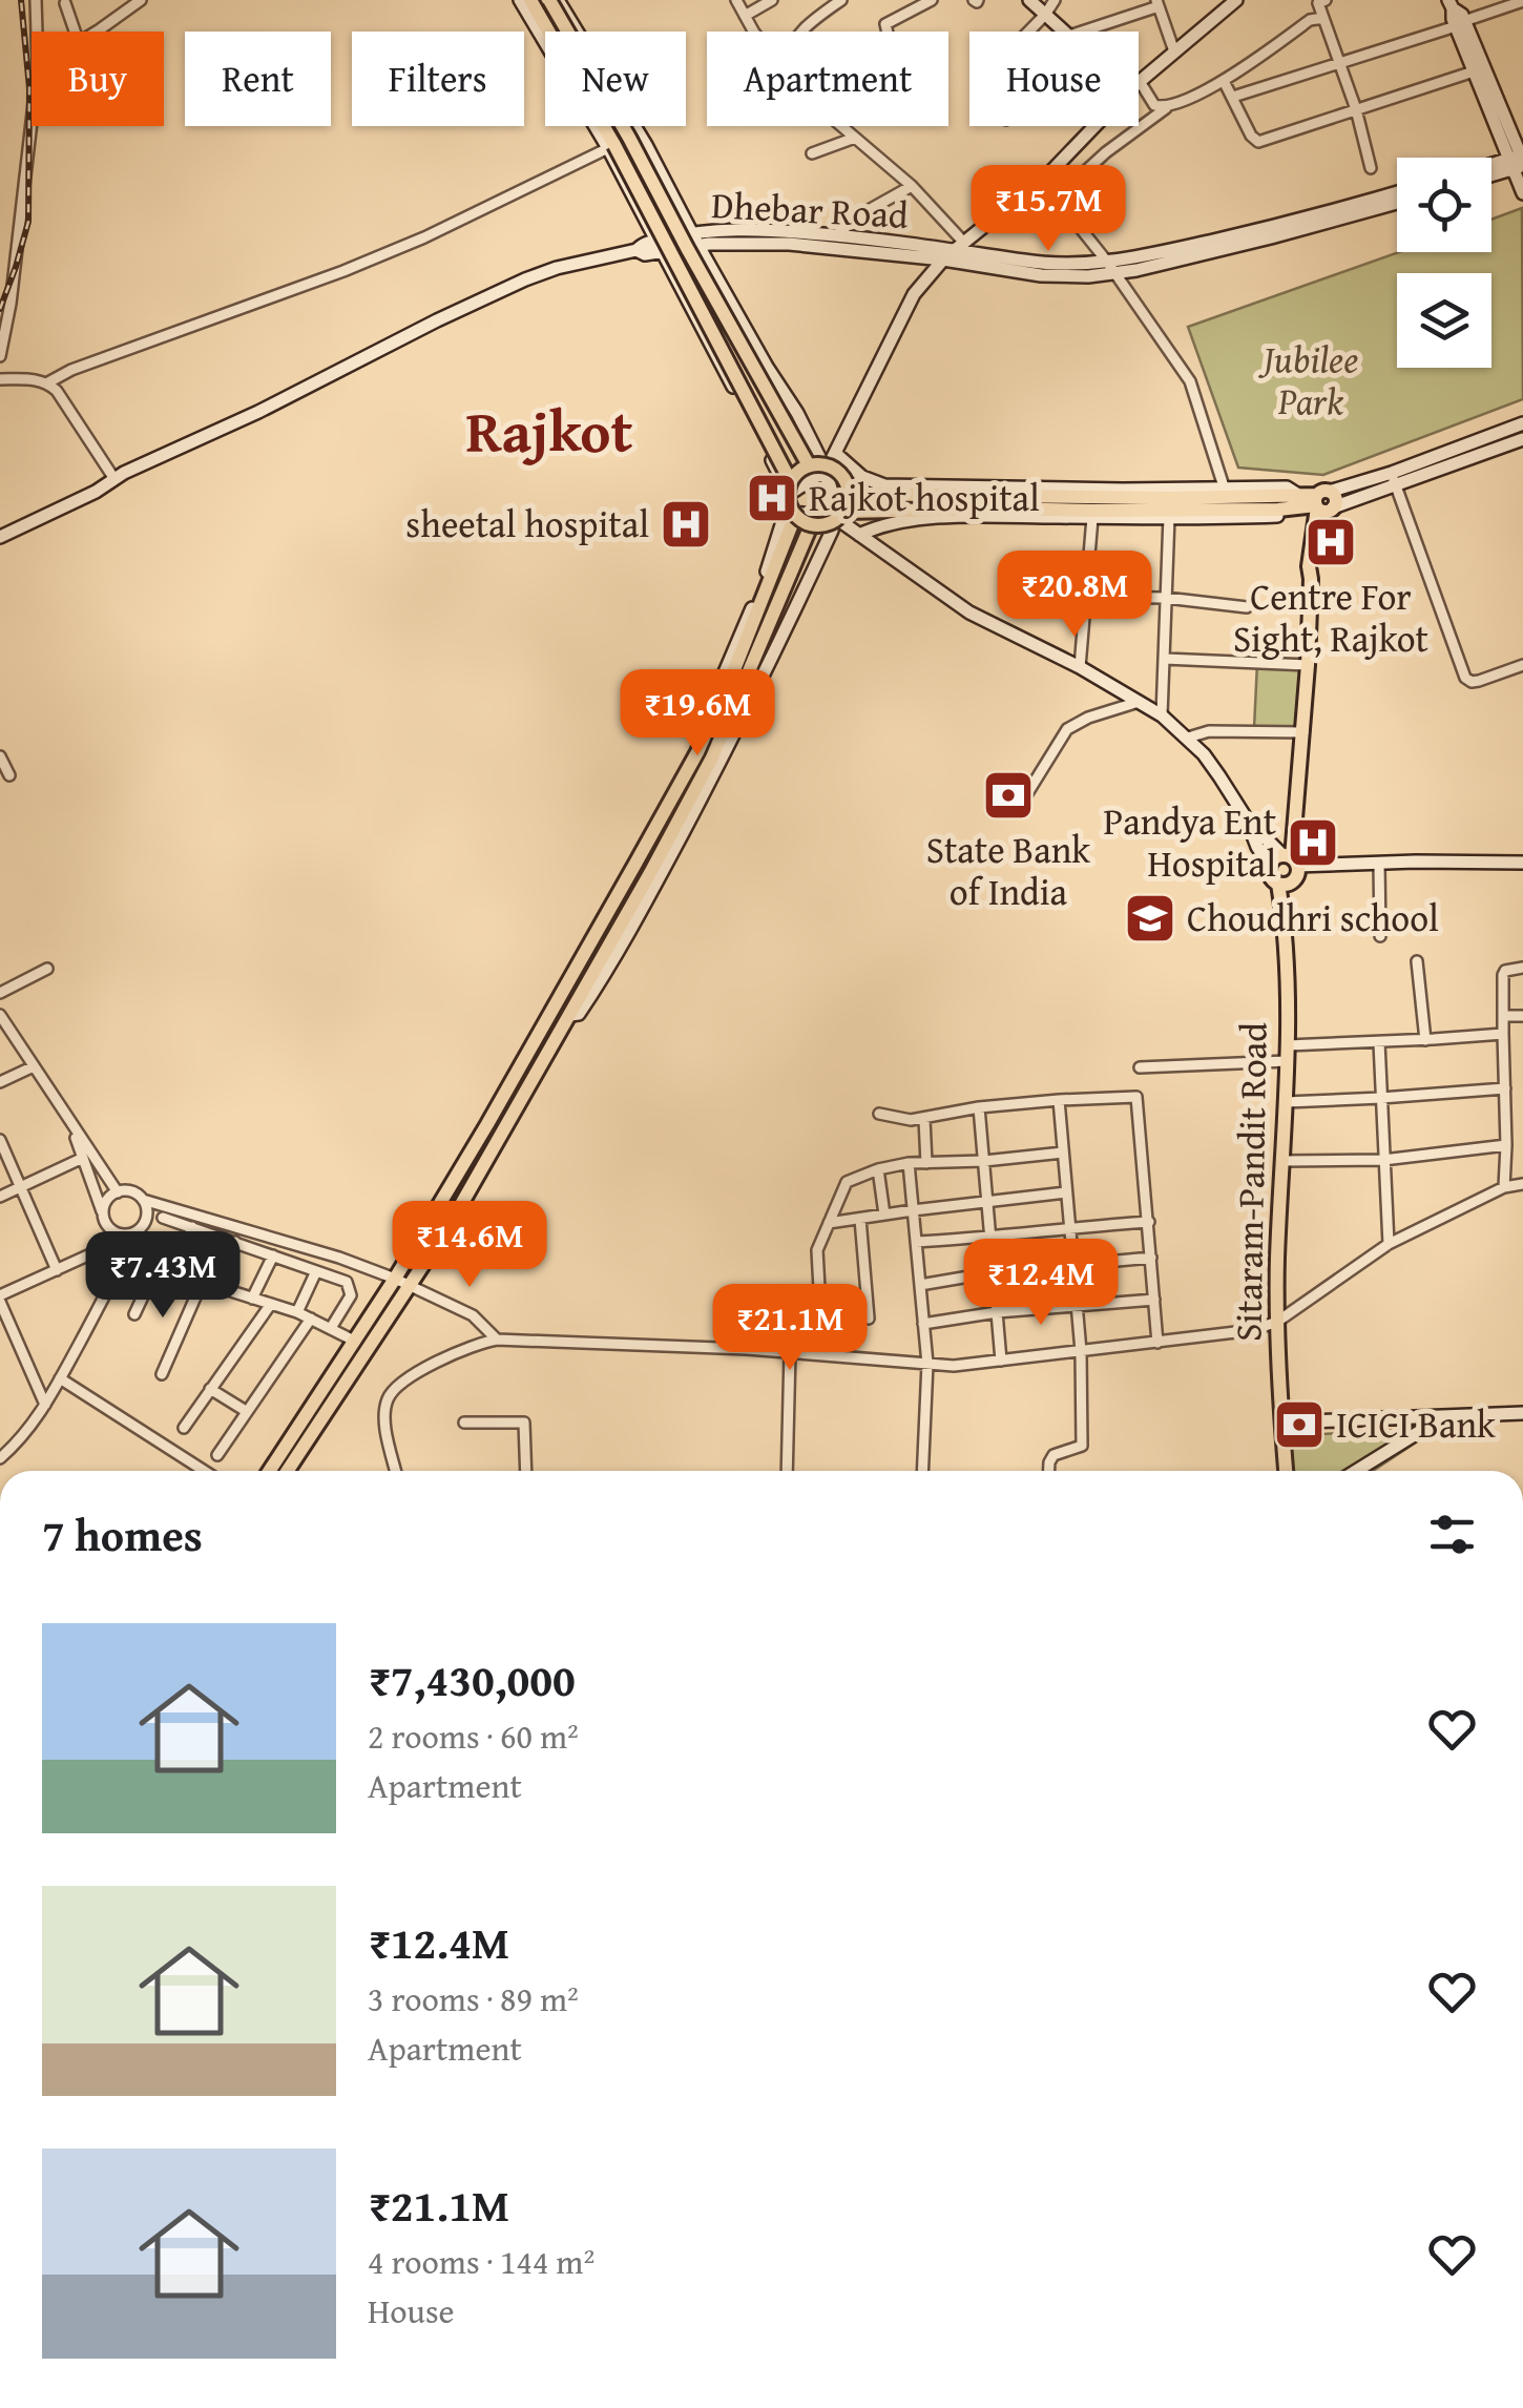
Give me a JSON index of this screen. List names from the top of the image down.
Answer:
{
  "streets": {
    "main road": ["Sitaram-Pandit Road"],
    "street": ["Dhebar Road"]
  },
  "districts": ["Rajkot"],
  "parks": ["Jubilee Park"],
  "places": {
    "hospital": [
      "Rajkot hospital",
      "sheetal hospital",
      "Centre For Sight, Rajkot",
      "Pandya Ent Hospital"
    ],
    "bank": ["State Bank of India", "ICICI Bank"],
    "school or university": ["Choudhri school"]
  },
  "page": {
    "chip": [
      "Buy",
      "Rent",
      "Filters",
      "New",
      "Apartment",
      "House"
    ],
    "price": [
      "₹15.7M",
      "₹20.8M",
      "₹19.6M",
      "₹14.6M",
      "₹7.43M",
      "₹12.4M",
      "₹21.1M"
    ],
    "heading": "7 homes",
    "list": [
      {
        "name": "₹7,430,000",
        "note": "2 rooms · 60 m² · Apartment"
      },
      {
        "name": "₹12.4M",
        "note": "3 rooms · 89 m² · Apartment"
      },
      {
        "name": "₹21.1M",
        "note": "4 rooms · 144 m² · House"
      }
    ]
  }
}
